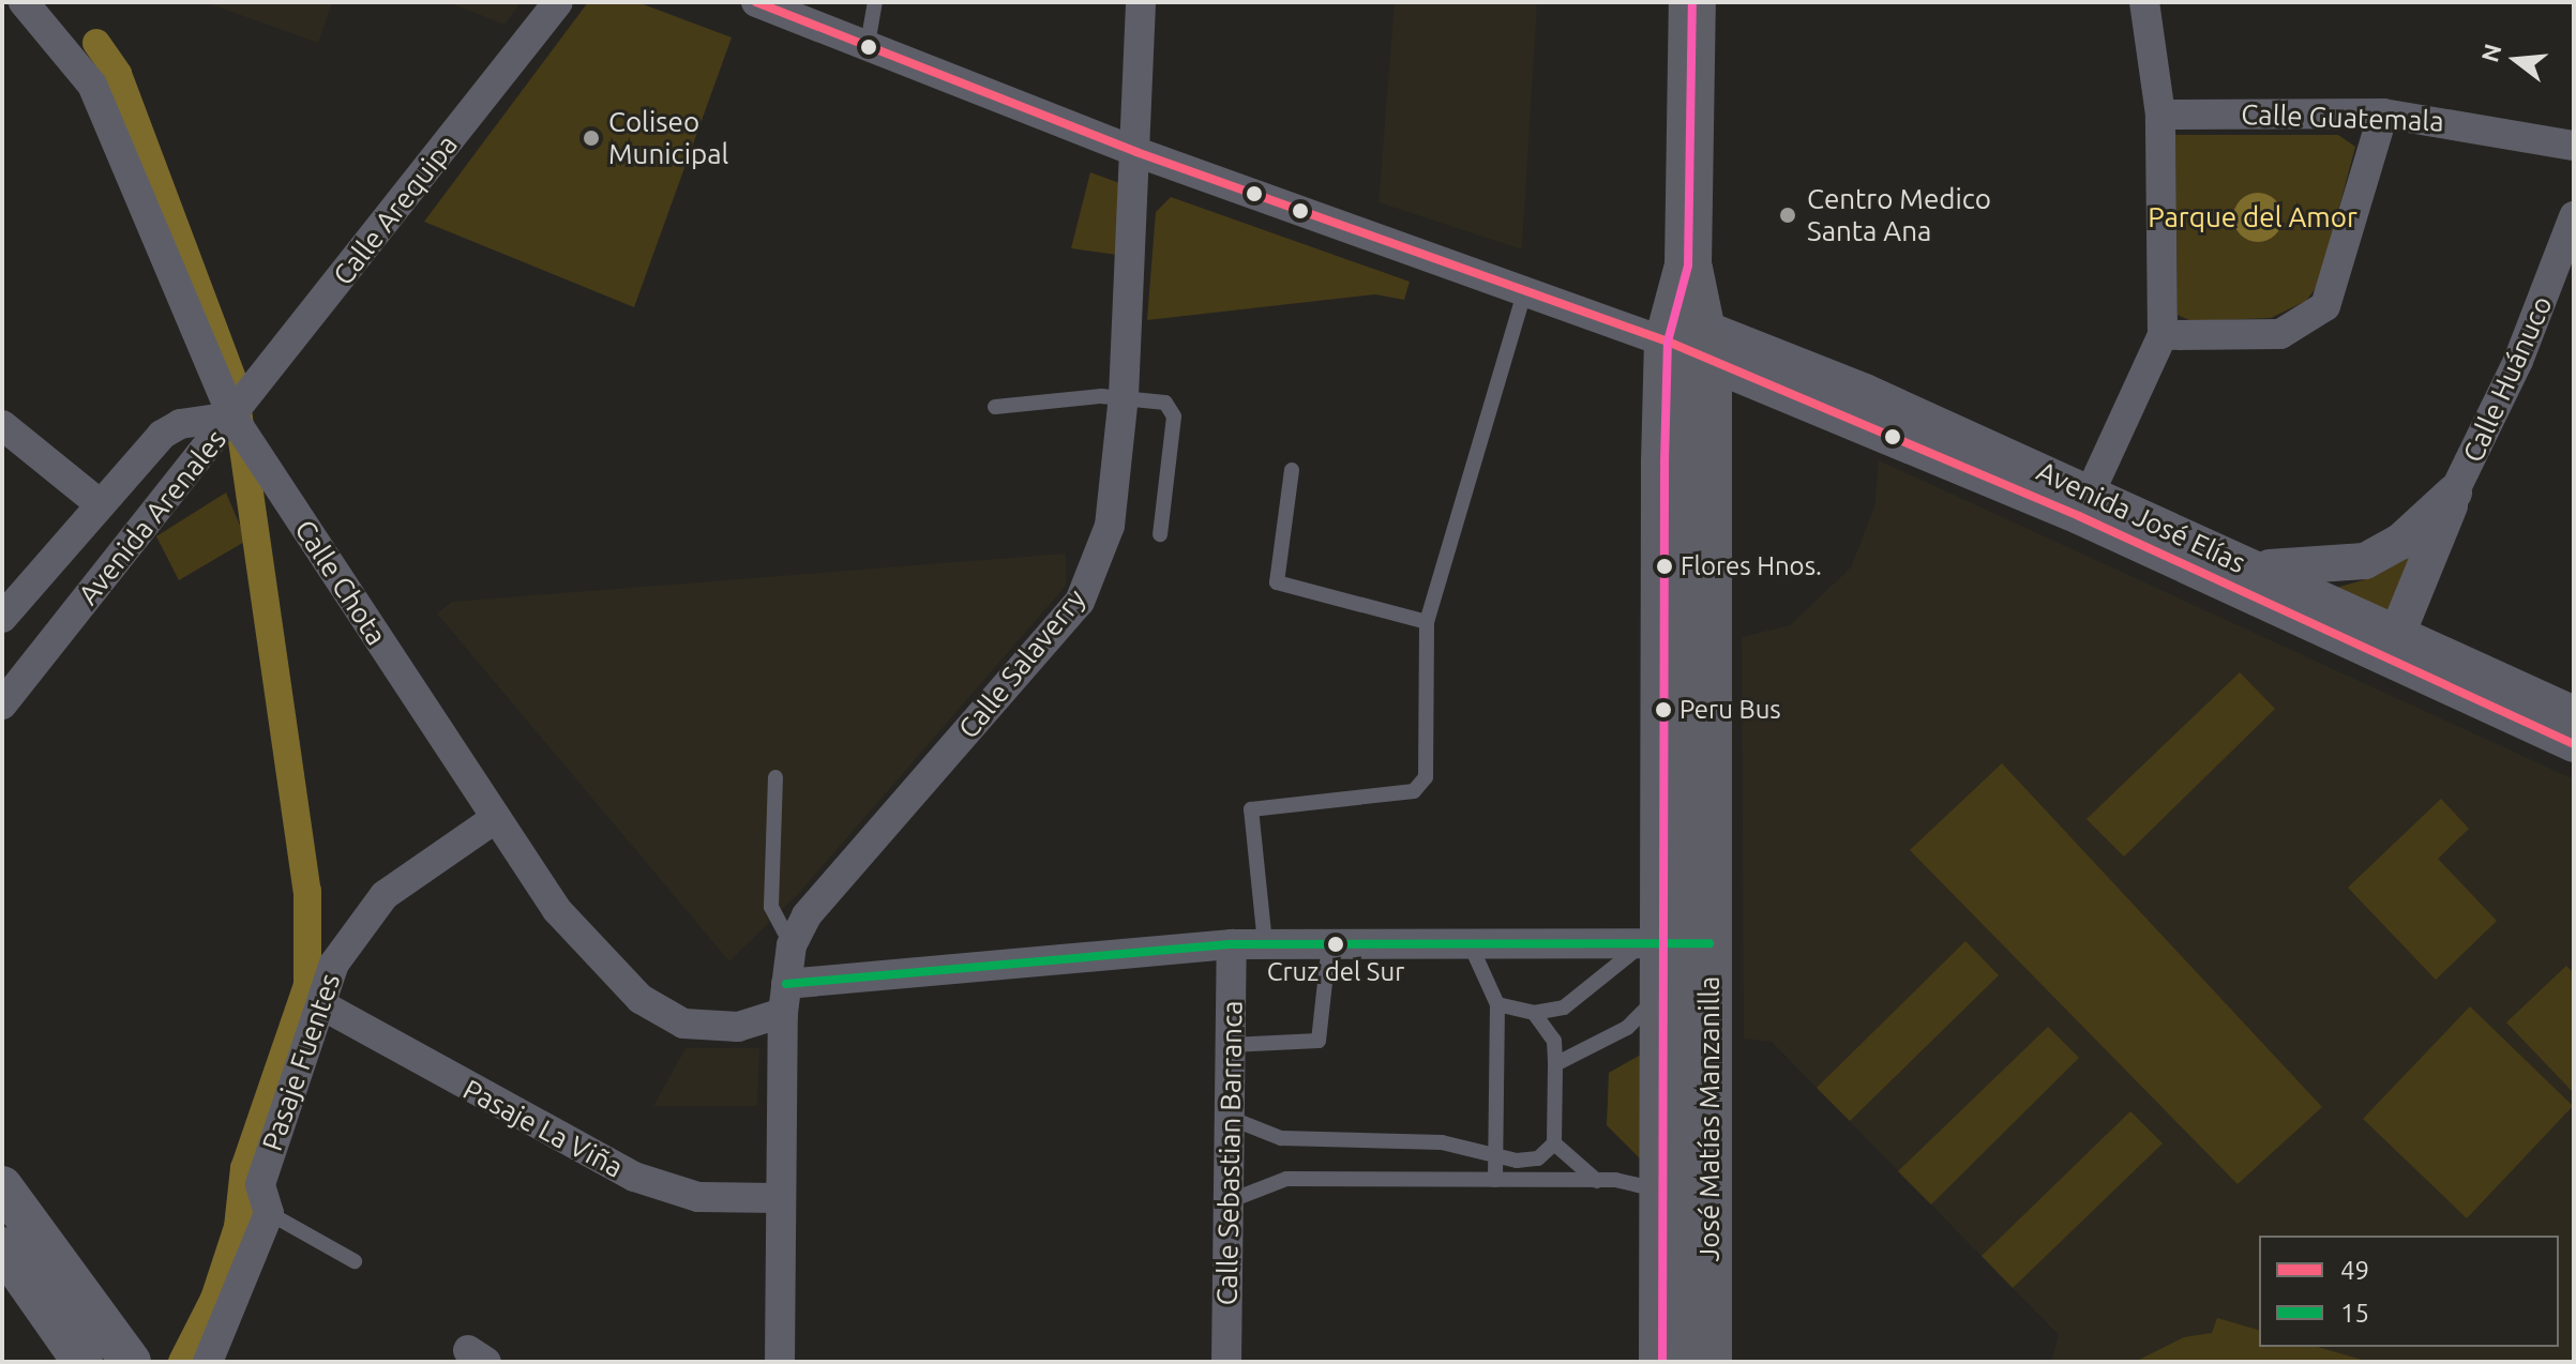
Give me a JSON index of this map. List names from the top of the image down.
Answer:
{
  "streets": {
    "main road": ["José Matías Manzanilla"],
    "street": [
      "Calle Guatemala",
      "Calle Arequipa",
      "Calle Huánuco",
      "Avenida Arenales",
      "Avenida José Elías",
      "Calle Chota",
      "Calle Salaverry",
      "Pasaje Fuentes",
      "Pasaje La Viña",
      "Calle Sebastian Barranca"
    ]
  },
  "crossings": [
    ["Calle Arequipa", "Avenida Arenales"],
    ["Calle Arequipa", "Calle Chota"],
    ["Avenida Arenales", "Calle Chota"],
    ["Avenida José Elías", "José Matías Manzanilla"],
    ["Calle Chota", "Calle Salaverry"],
    ["Calle Chota", "Pasaje Fuentes"],
    ["Calle Chota", "José Matías Manzanilla"],
    ["Calle Chota", "Calle Sebastian Barranca"],
    ["Calle Salaverry", "Pasaje La Viña"],
    ["Pasaje Fuentes", "Pasaje La Viña"]
  ],
  "parks": ["Parque del Amor"],
  "places": [
    "Coliseo Municipal",
    "Centro Medico Santa Ana",
    "Flores Hnos.",
    "Peru Bus",
    "Cruz del Sur"
  ],
  "lines": ["transit line 49", "transit line 15"],
  "legend": ["49", "15"],
  "north": "left"
}
